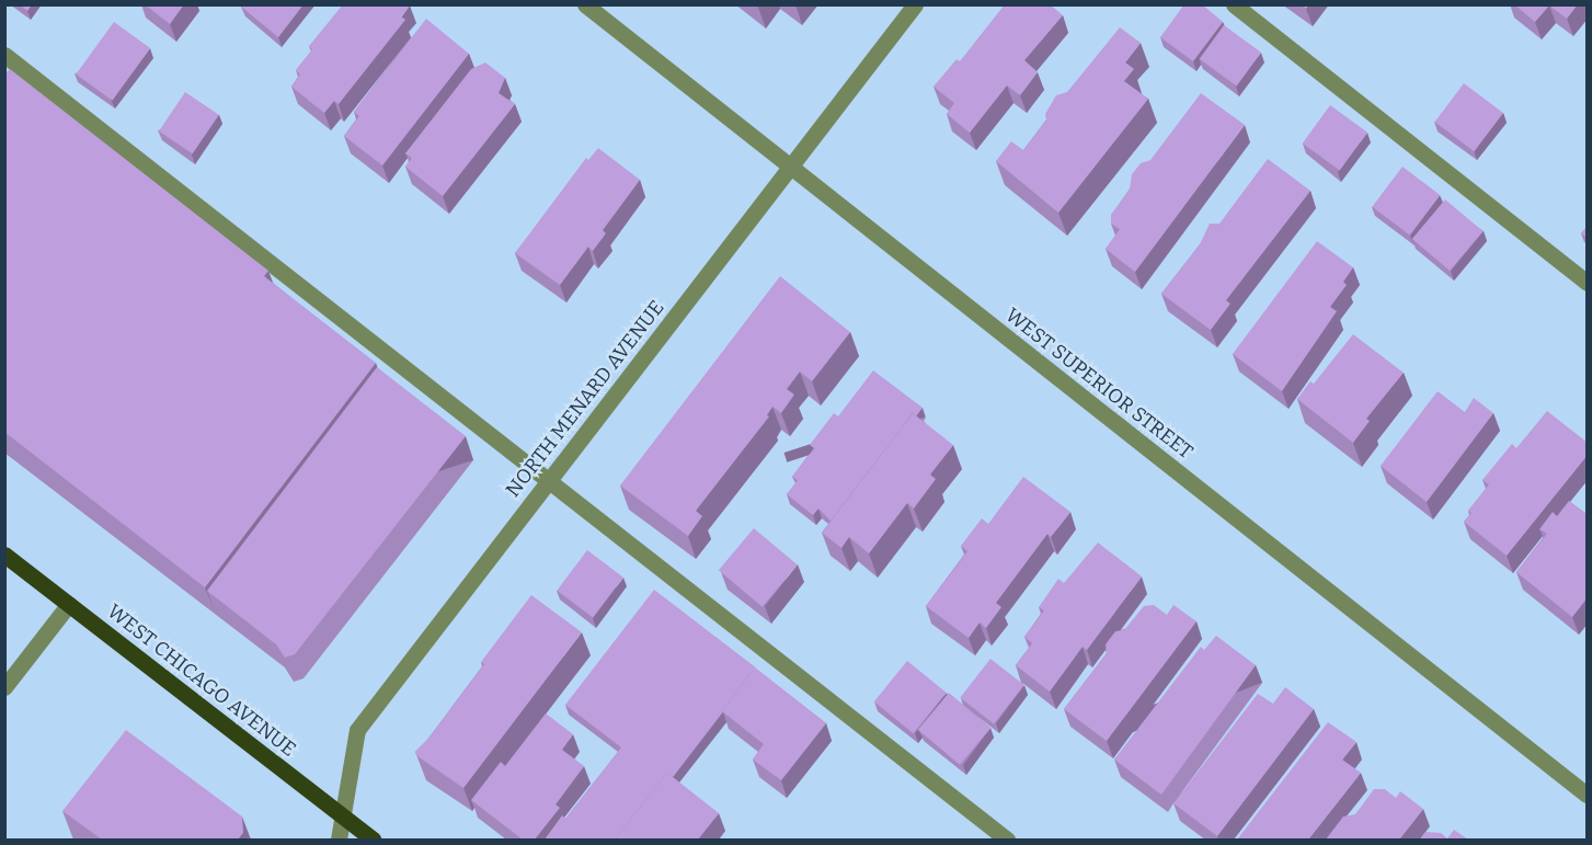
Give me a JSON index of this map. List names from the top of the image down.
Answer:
{
  "streets": {
    "main road": ["WEST CHICAGO AVENUE"],
    "street": ["WEST SUPERIOR STREET", "NORTH MENARD AVENUE"]
  },
  "crossings": [
    ["WEST SUPERIOR STREET", "NORTH MENARD AVENUE"],
    ["NORTH MENARD AVENUE", "WEST CHICAGO AVENUE"]
  ]
}
